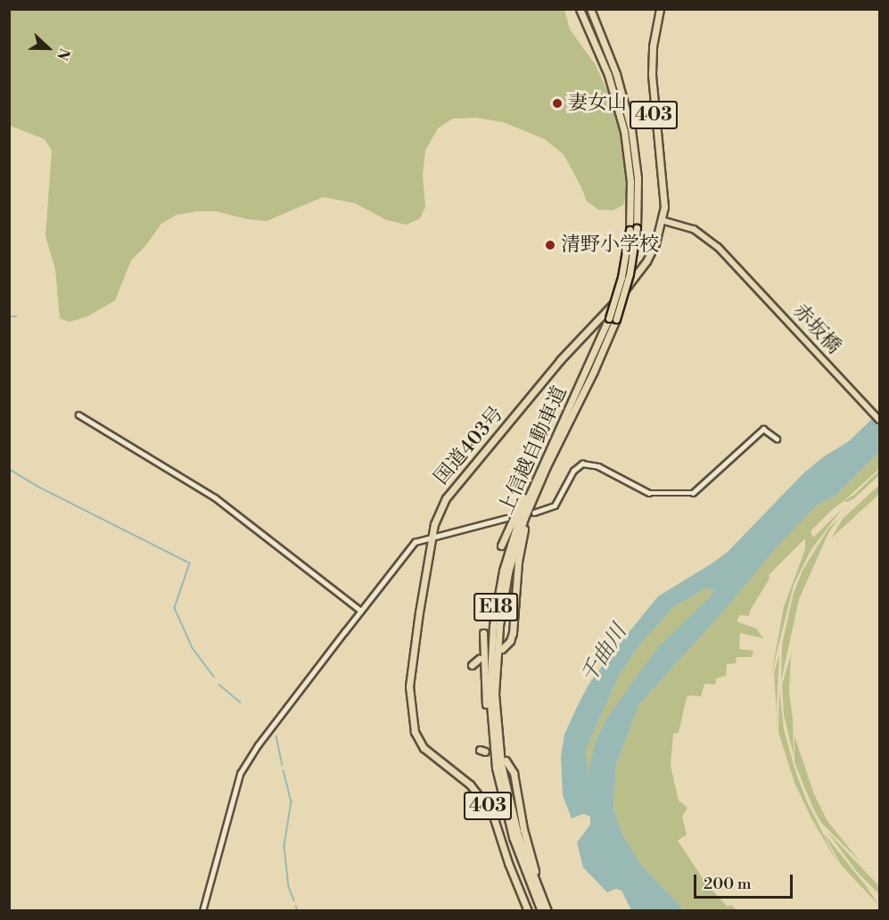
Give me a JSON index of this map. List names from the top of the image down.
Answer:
{
  "streets": {
    "highway": [
      "403",
      "国道403号",
      "上信越自動車道",
      "E18"
    ],
    "main road": ["赤坂橋"]
  },
  "crossings": [
    ["赤坂橋", "国道403号"]
  ],
  "water": ["千曲川"],
  "places": ["妻女山", "清野小学校"],
  "scale_bar": "200 m",
  "north": "right"
}
